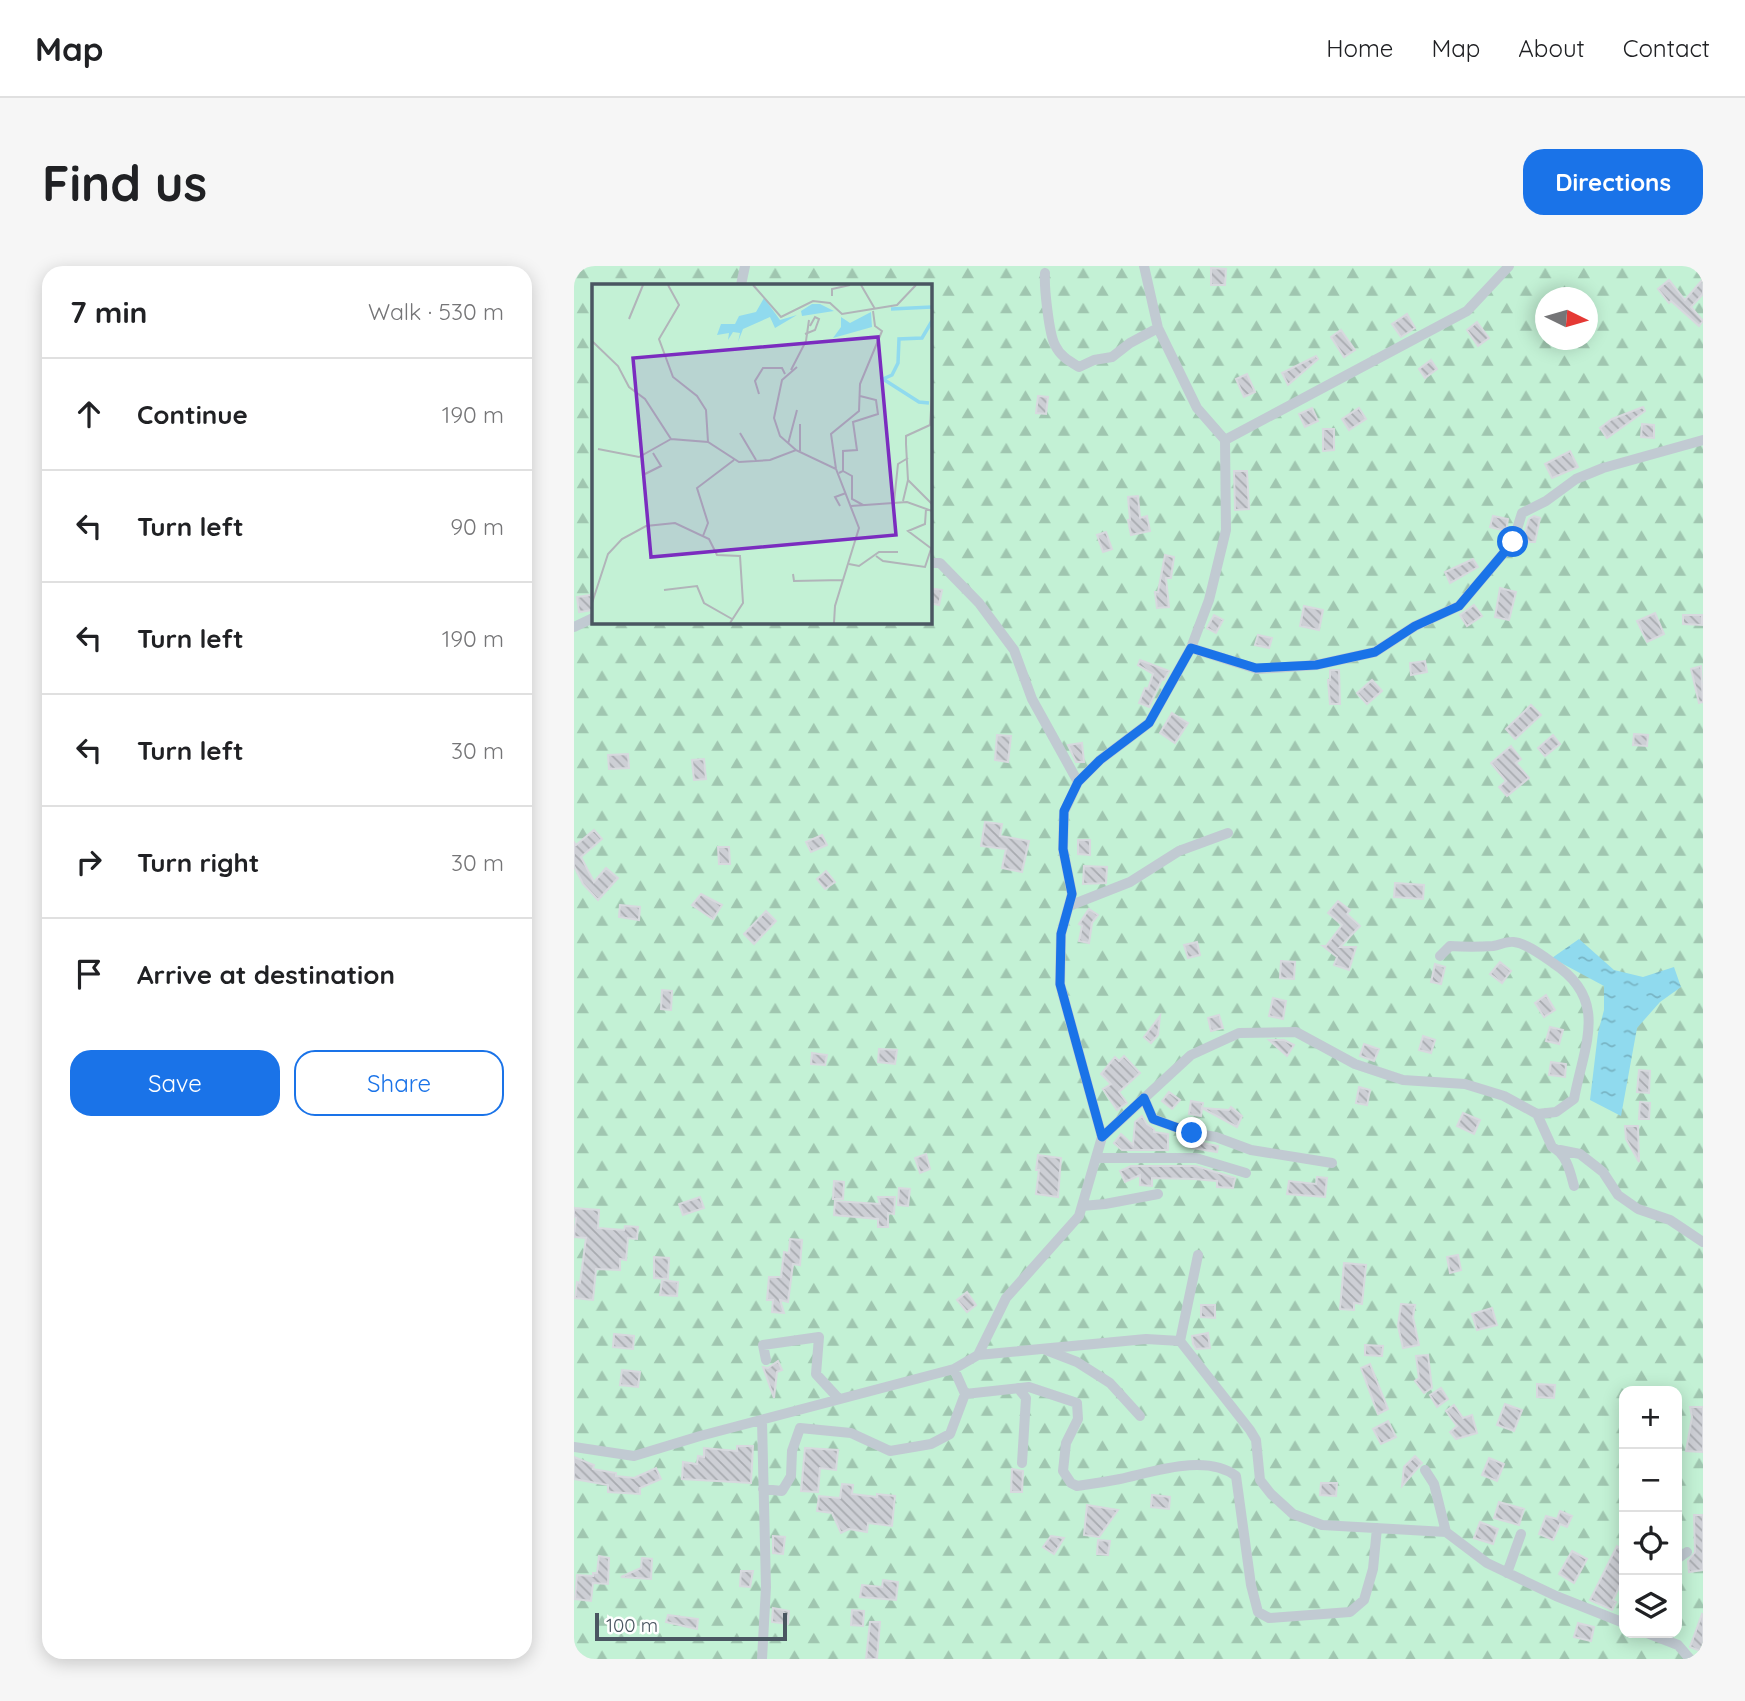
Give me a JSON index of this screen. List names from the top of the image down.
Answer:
{
  "scale_bar": "100 m",
  "north": "right",
  "page": {
    "header": "Map",
    "nav": [
      "Home",
      "Map",
      "About",
      "Contact"
    ],
    "buttons": [
      "Directions",
      ["Save", "Share"]
    ],
    "title": "Find us",
    "heading": ["7 min", "Walk · 530 m"],
    "list": [
      ["Continue", "190 m"],
      ["Turn left", "90 m"],
      ["Turn left", "190 m"],
      ["Turn left", "30 m"],
      ["Turn right", "30 m"],
      "Arrive at destination"
    ],
    "map_buttons": ["+", "−"],
    "scale": "100 m"
  }
}
